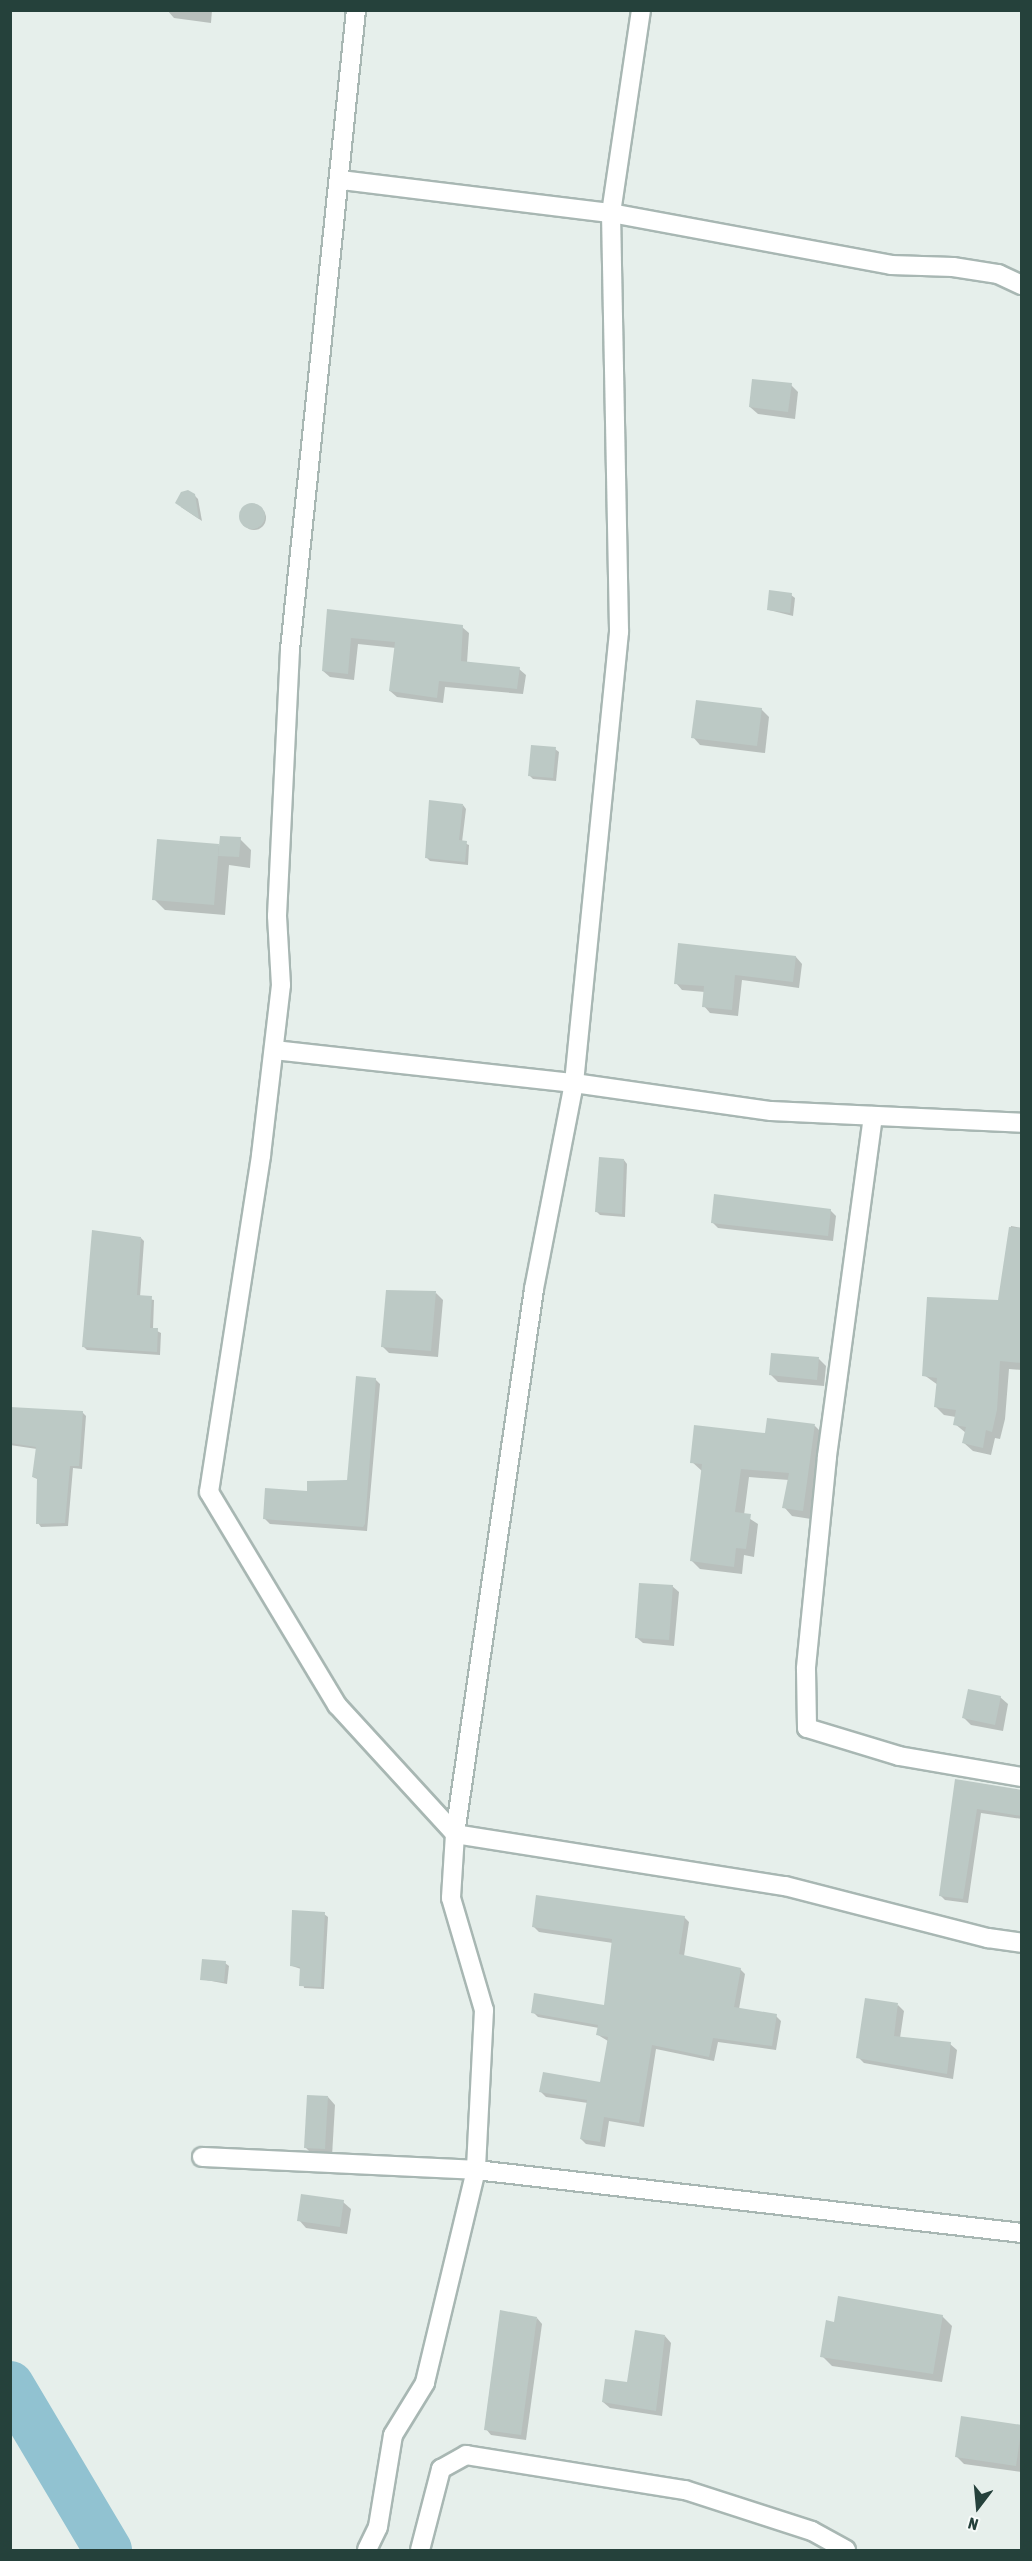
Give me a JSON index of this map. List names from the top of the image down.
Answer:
{
  "north": "bottom"
}
